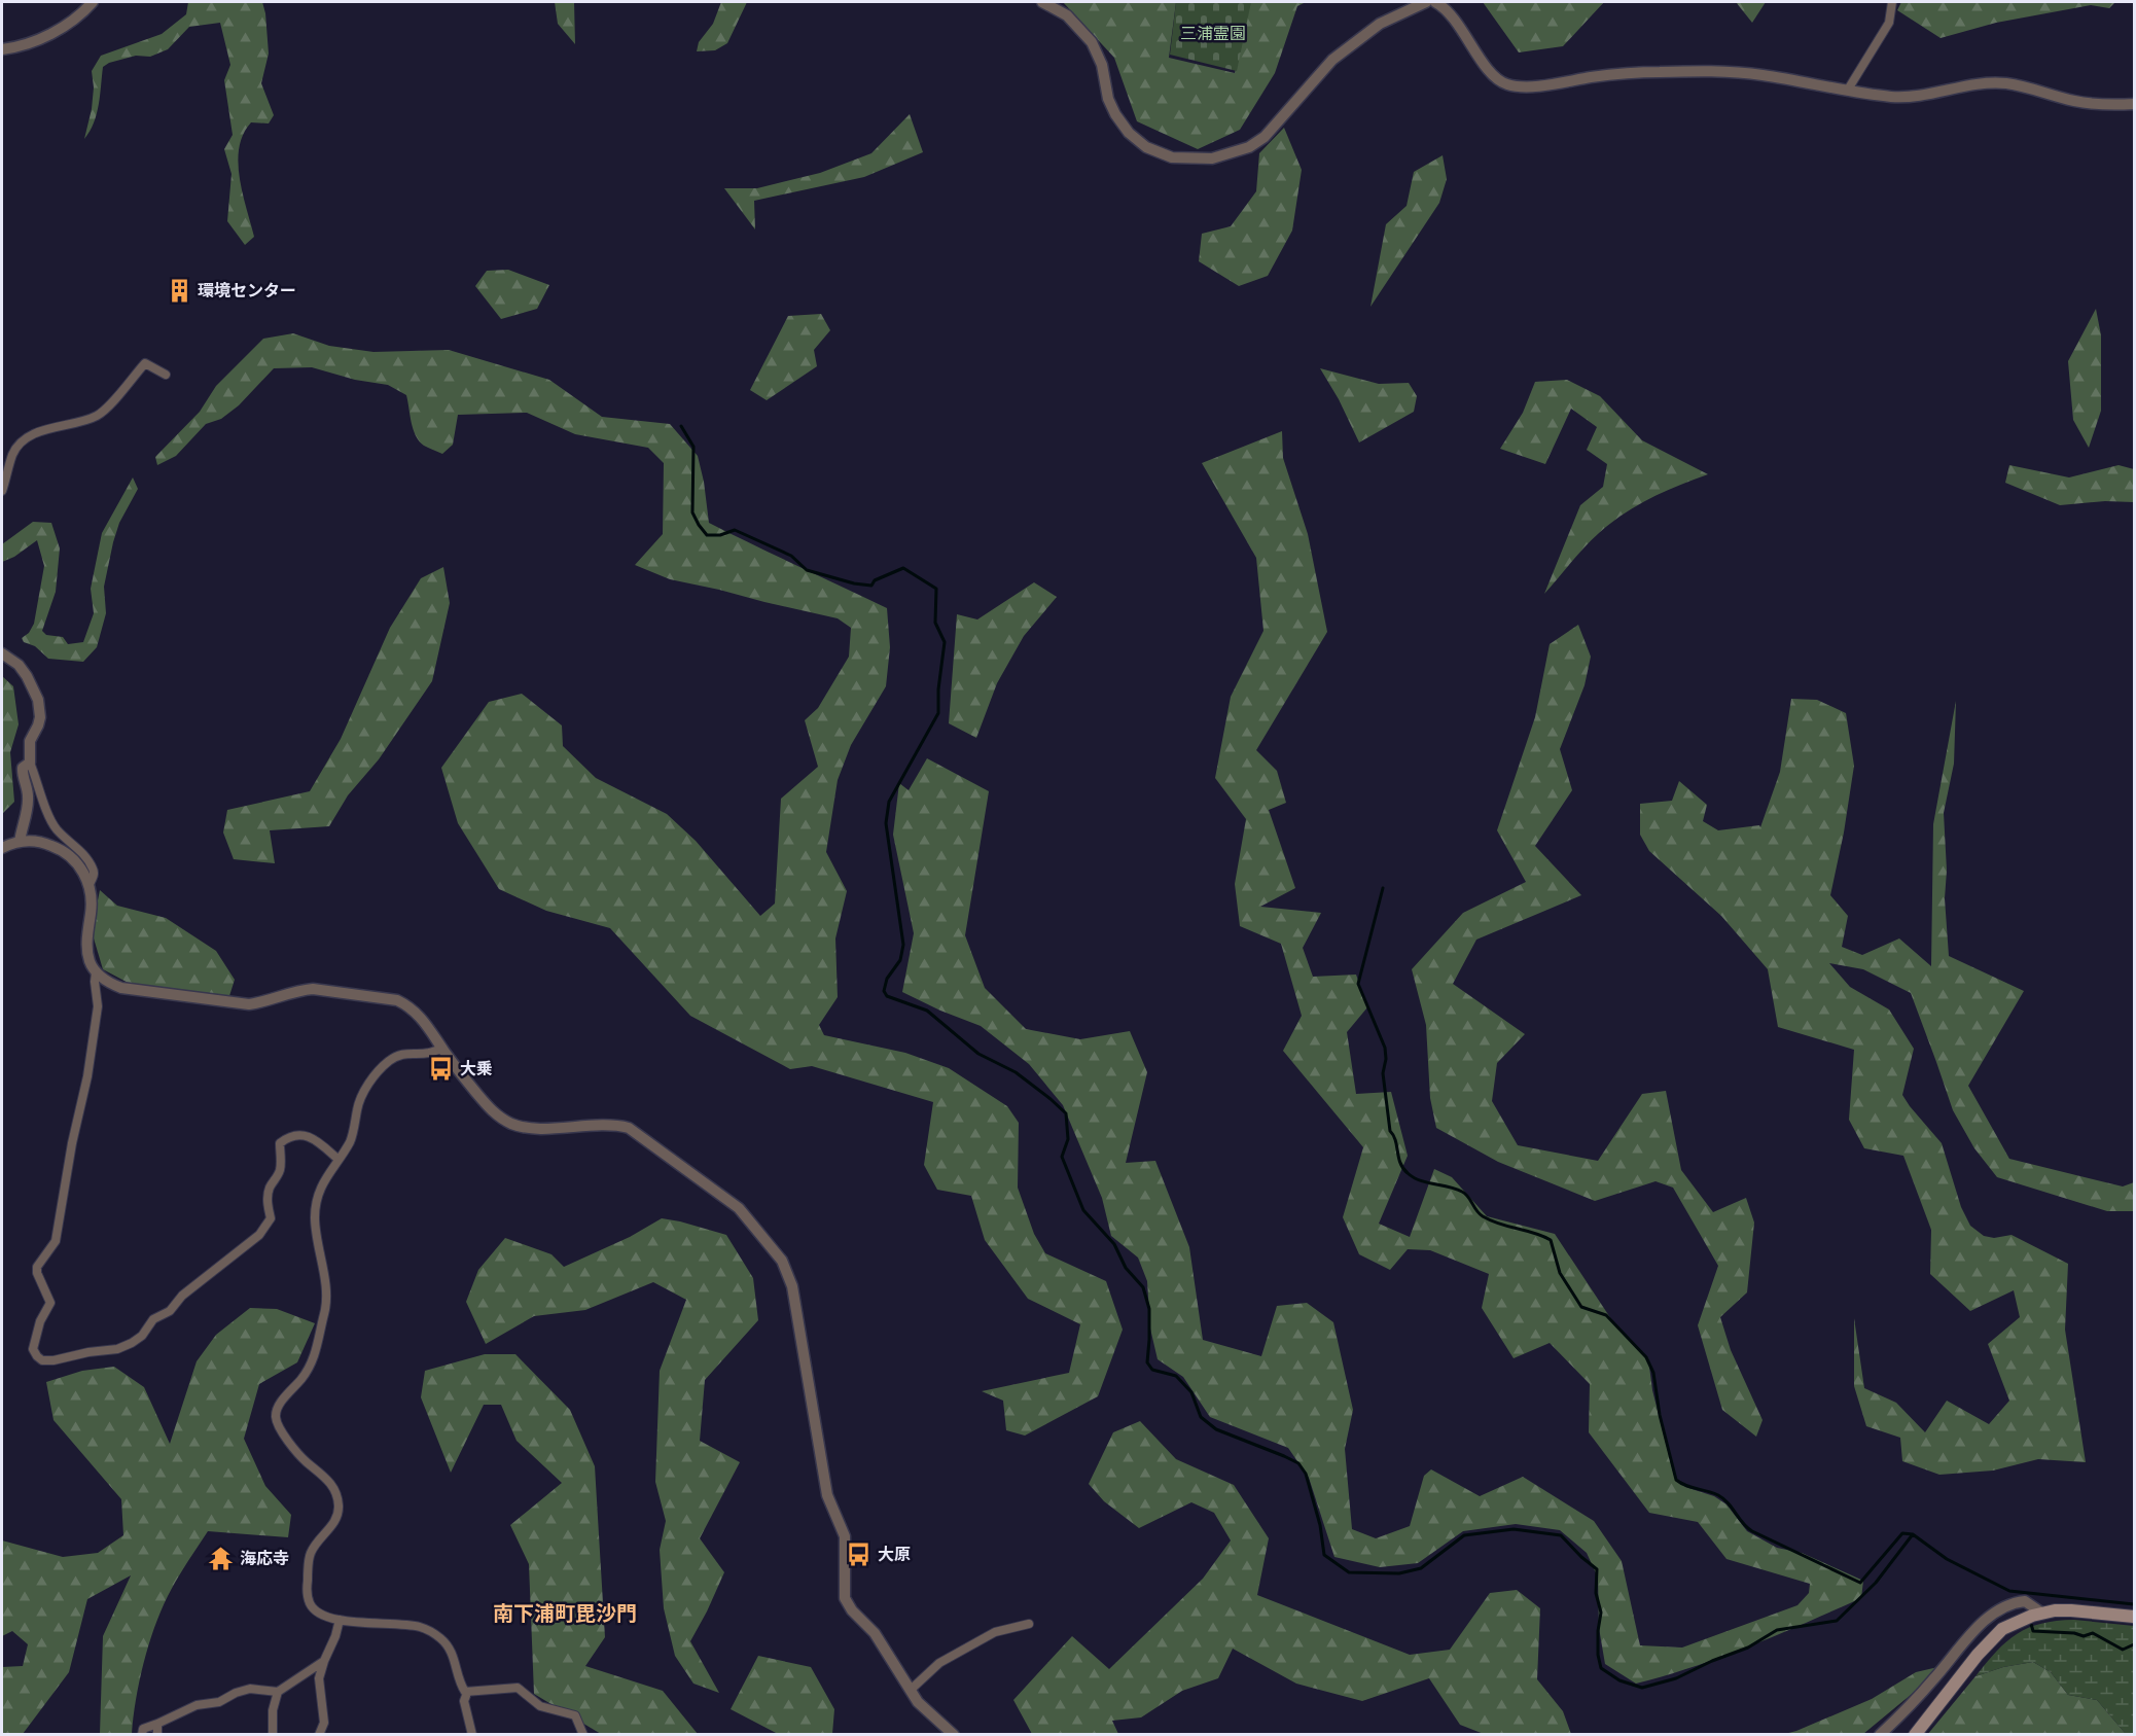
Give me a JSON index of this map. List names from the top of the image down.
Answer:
{
  "districts": ["南下浦町毘沙門"],
  "parks": ["三浦霊園"],
  "places": {
    "building": ["環境センター"],
    "bus stop": ["大乗", "大原"],
    "temple": ["海応寺"]
  }
}
